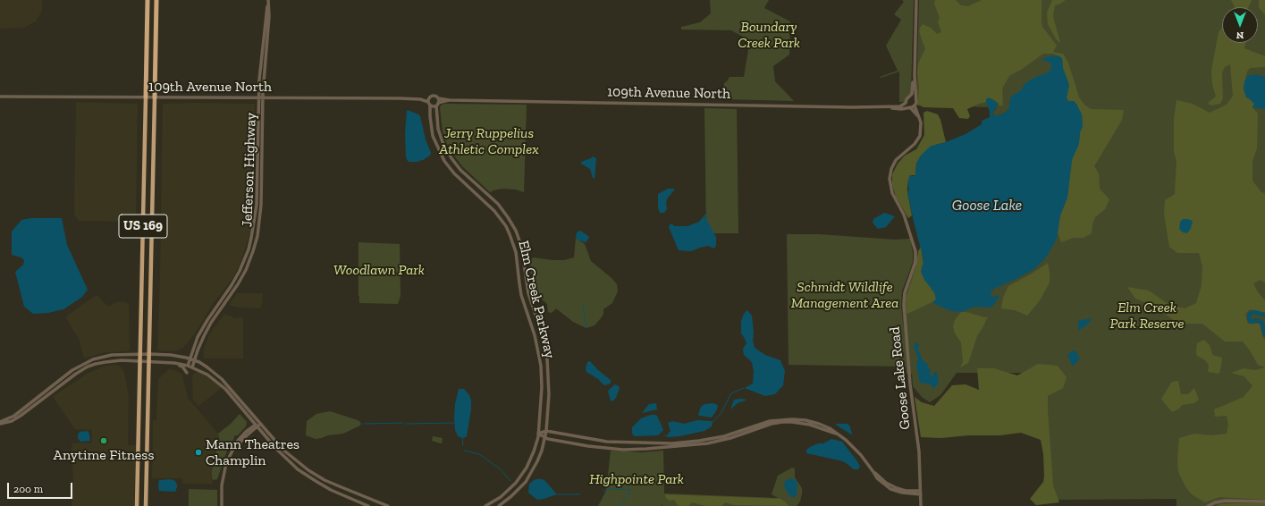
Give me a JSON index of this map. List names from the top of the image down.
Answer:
{
  "streets": {
    "highway": ["US 169"],
    "street": [
      "109th Avenue North",
      "Jefferson Highway",
      "Elm Creek Parkway",
      "Goose Lake Road"
    ]
  },
  "crossings": [
    ["109th Avenue North", "Jefferson Highway"],
    ["109th Avenue North", "US 169"],
    ["109th Avenue North", "Elm Creek Parkway"],
    ["109th Avenue North", "Goose Lake Road"]
  ],
  "water": ["Goose Lake"],
  "parks": [
    "Boundary Creek Park",
    "Jerry Ruppelius Athletic Complex",
    "Woodlawn Park",
    "Schmidt Wildlife Management Area",
    "Elm Creek Park Reserve",
    "Highpointe Park"
  ],
  "places": ["Anytime Fitness", "Mann Theatres Champlin"],
  "scale_bar": "200 m",
  "north": "bottom"
}
